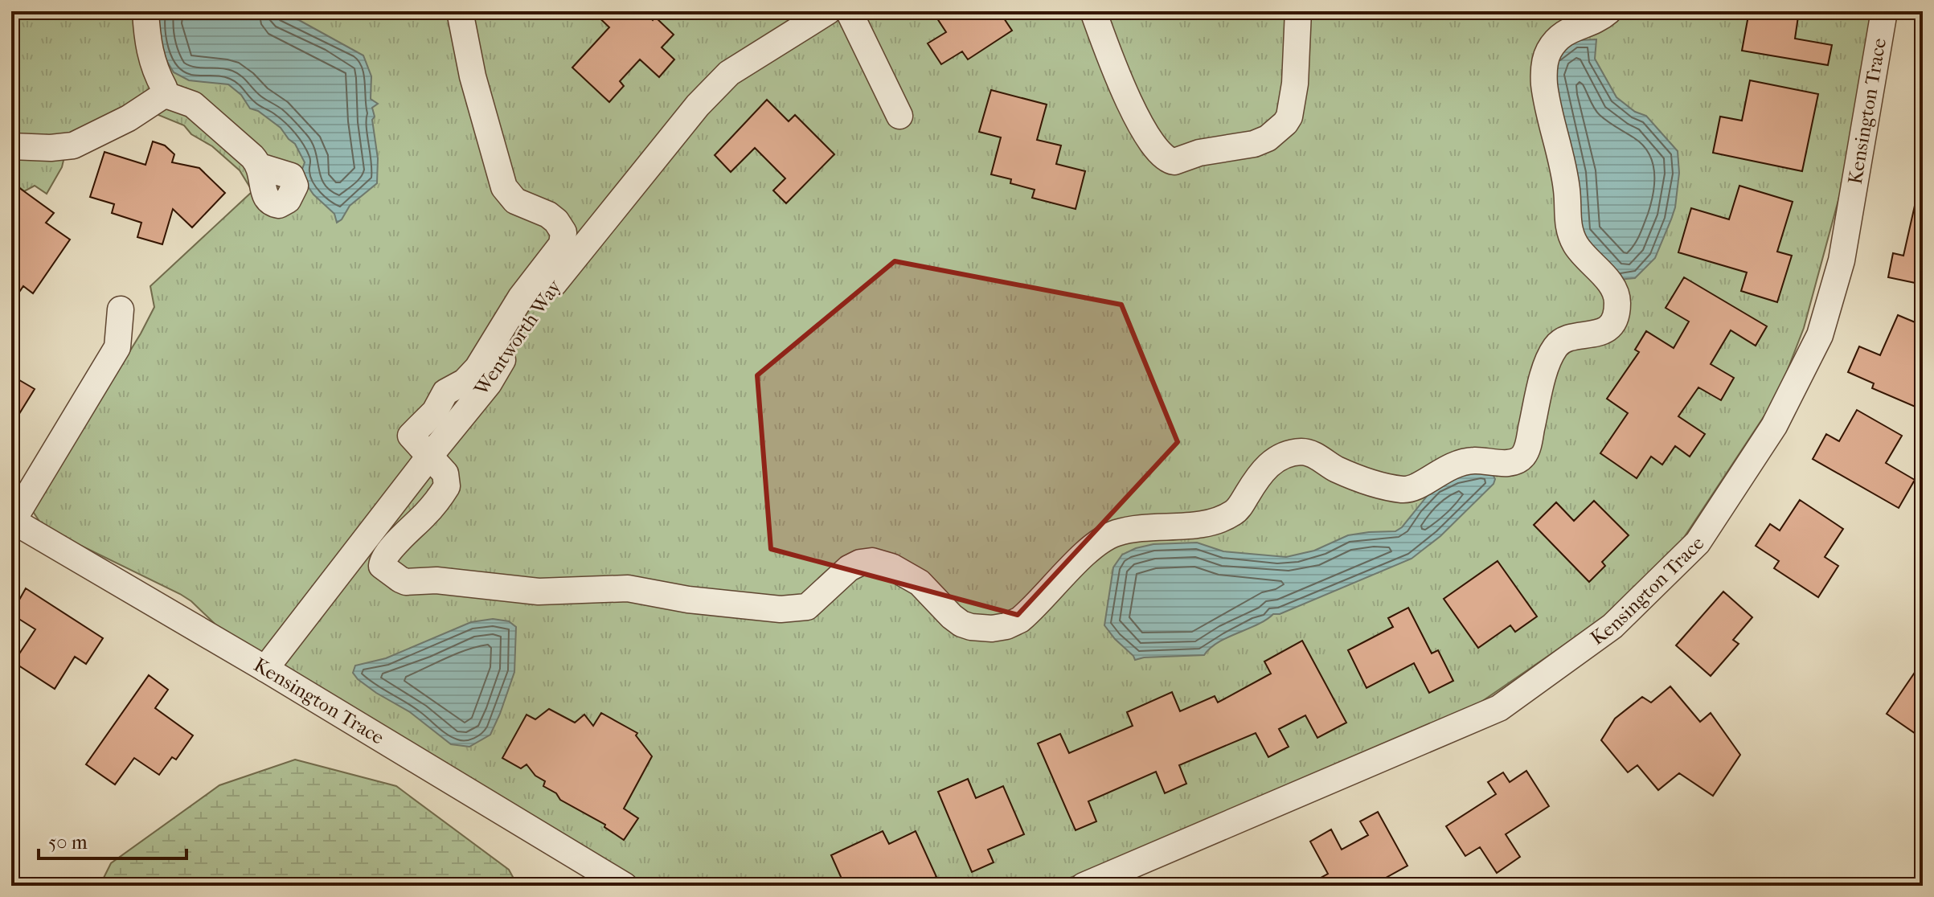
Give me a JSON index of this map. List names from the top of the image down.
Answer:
{
  "streets": {
    "street": ["Kensington Trace", "Wentworth Way"]
  },
  "crossings": [
    ["Kensington Trace", "Wentworth Way"]
  ],
  "scale_bar": "50 m"
}
